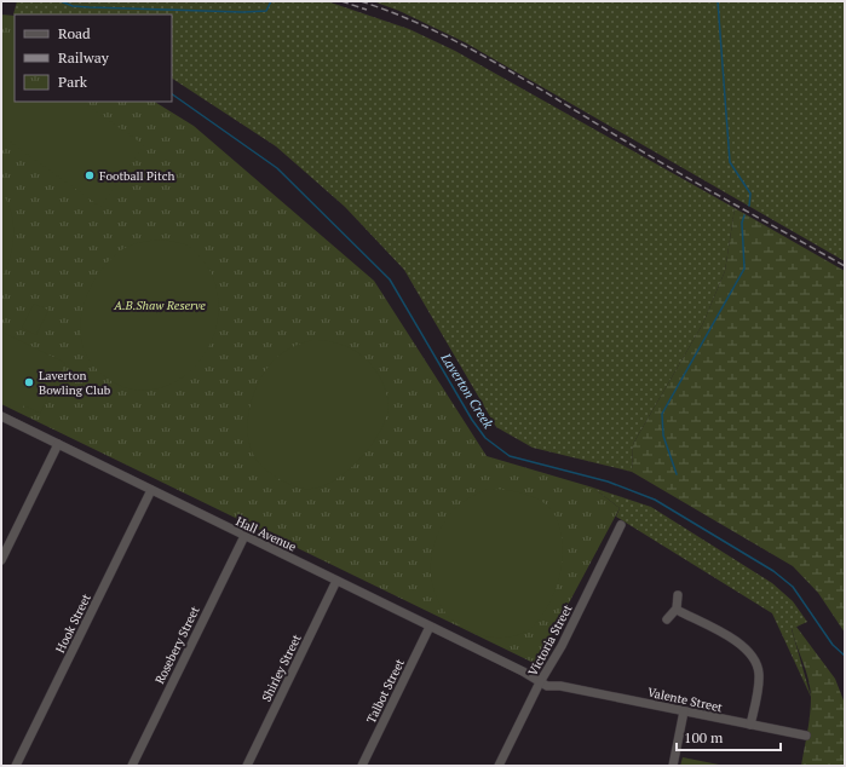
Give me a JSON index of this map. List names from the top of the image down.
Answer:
{
  "streets": {
    "street": [
      "Hall Avenue",
      "Hook Street",
      "Victoria Street",
      "Rosebery Street",
      "Shirley Street",
      "Talbot Street",
      "Valente Street"
    ]
  },
  "crossings": [
    ["Hall Avenue", "Hook Street"],
    ["Hall Avenue", "Victoria Street"],
    ["Hall Avenue", "Rosebery Street"],
    ["Hall Avenue", "Shirley Street"],
    ["Hall Avenue", "Talbot Street"],
    ["Hall Avenue", "Valente Street"],
    ["Victoria Street", "Valente Street"]
  ],
  "water": ["Laverton Creek"],
  "parks": ["A.B.Shaw Reserve"],
  "places": ["Football Pitch", "Laverton Bowling Club"],
  "legend": ["Road", "Railway", "Park"],
  "scale_bar": "100 m"
}
